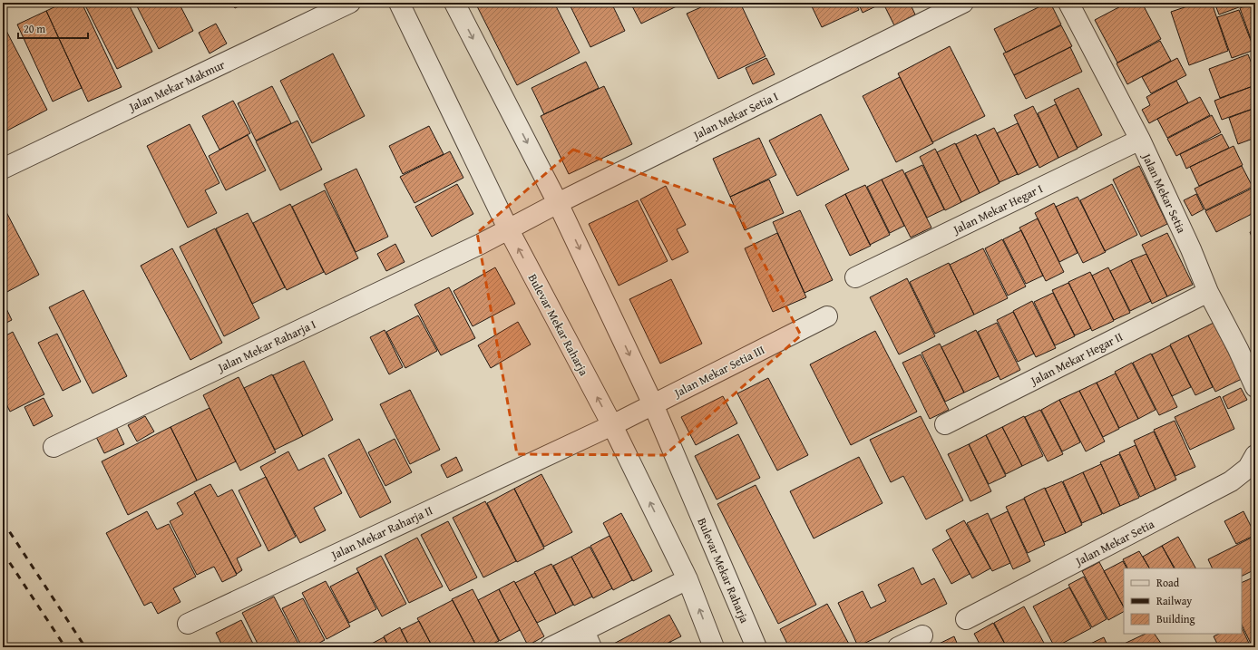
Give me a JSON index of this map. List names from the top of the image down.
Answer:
{
  "streets": {
    "street": [
      "Jalan Mekar Makmur",
      "Jalan Mekar Setia I",
      "Jalan Mekar Setia",
      "Jalan Mekar Hegar I",
      "Bulevar Mekar Raharja",
      "Jalan Mekar Raharja I",
      "Jalan Mekar Hegar II",
      "Jalan Mekar Setia III",
      "Jalan Mekar Raharja II"
    ]
  },
  "crossings": [
    ["Jalan Mekar Setia I", "Bulevar Mekar Raharja"],
    ["Jalan Mekar Setia I", "Jalan Mekar Raharja I"],
    ["Jalan Mekar Setia", "Jalan Mekar Hegar I"],
    ["Jalan Mekar Setia", "Jalan Mekar Hegar II"],
    ["Bulevar Mekar Raharja", "Jalan Mekar Raharja I"],
    ["Bulevar Mekar Raharja", "Jalan Mekar Setia III"],
    ["Bulevar Mekar Raharja", "Jalan Mekar Raharja II"],
    ["Jalan Mekar Setia III", "Jalan Mekar Raharja II"]
  ],
  "legend": ["Road", "Railway", "Building"],
  "scale_bar": "20 m"
}
